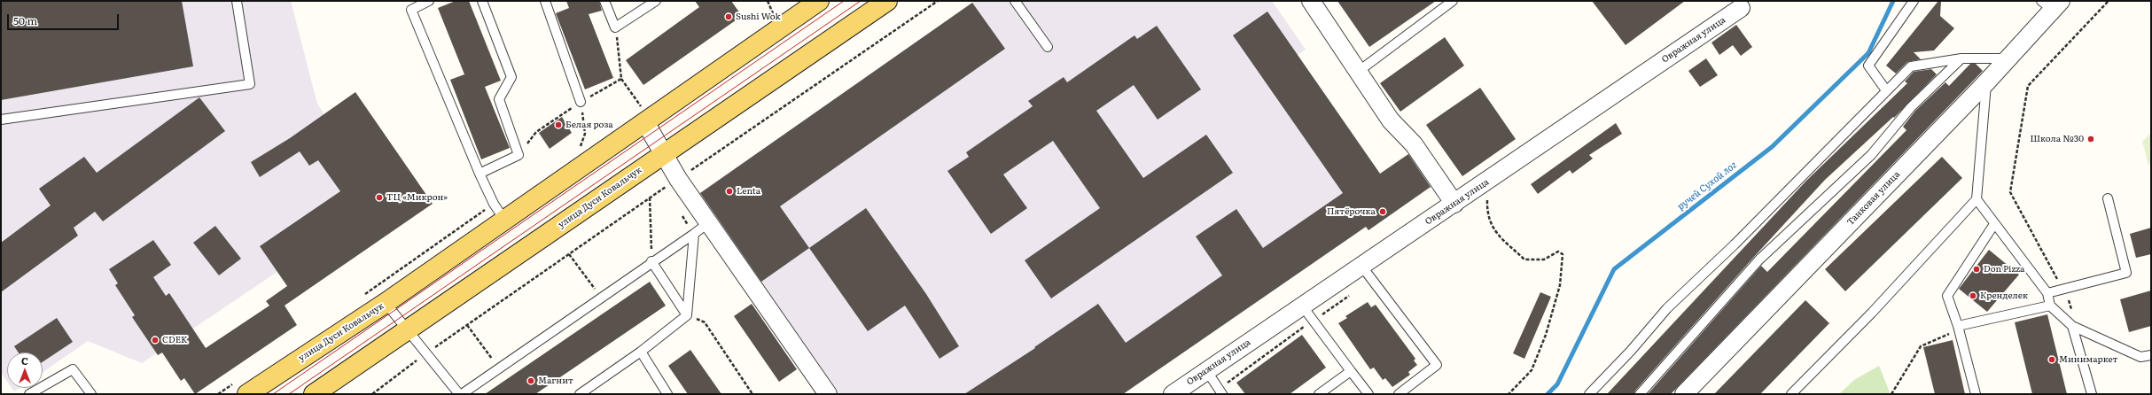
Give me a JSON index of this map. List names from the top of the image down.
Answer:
{
  "streets": {
    "main road": ["улица Дуси Ковальчук"],
    "street": ["Овражная улица", "Танковая улица"]
  },
  "water": ["ручей Сухой лог"],
  "places": [
    "Sushi Wok",
    "Белая роза",
    "Школа №30",
    "Lenta",
    "ТЦ «Микрон»",
    "Пятёрочка",
    "Don Pizza",
    "Кренделек",
    "CDEK",
    "Минимаркет",
    "Магнит"
  ],
  "scale_bar": "50 m",
  "north": "top"
}
